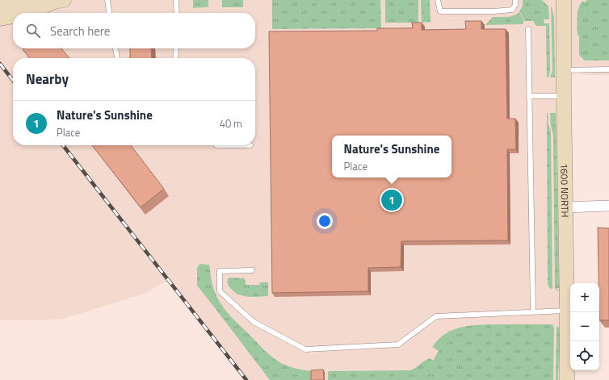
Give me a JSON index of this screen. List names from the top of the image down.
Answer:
{
  "streets": {
    "street": ["1600 NORTH"]
  },
  "page": {
    "search": "Search here",
    "heading": "Nearby",
    "list": [
      {
        "mark": "1",
        "name": "Nature's Sunshine",
        "note": "Place",
        "value": "40 m"
      }
    ],
    "popup": ["Nature's Sunshine", "Place"],
    "pins": "1",
    "map_buttons": ["+", "−"]
  }
}
